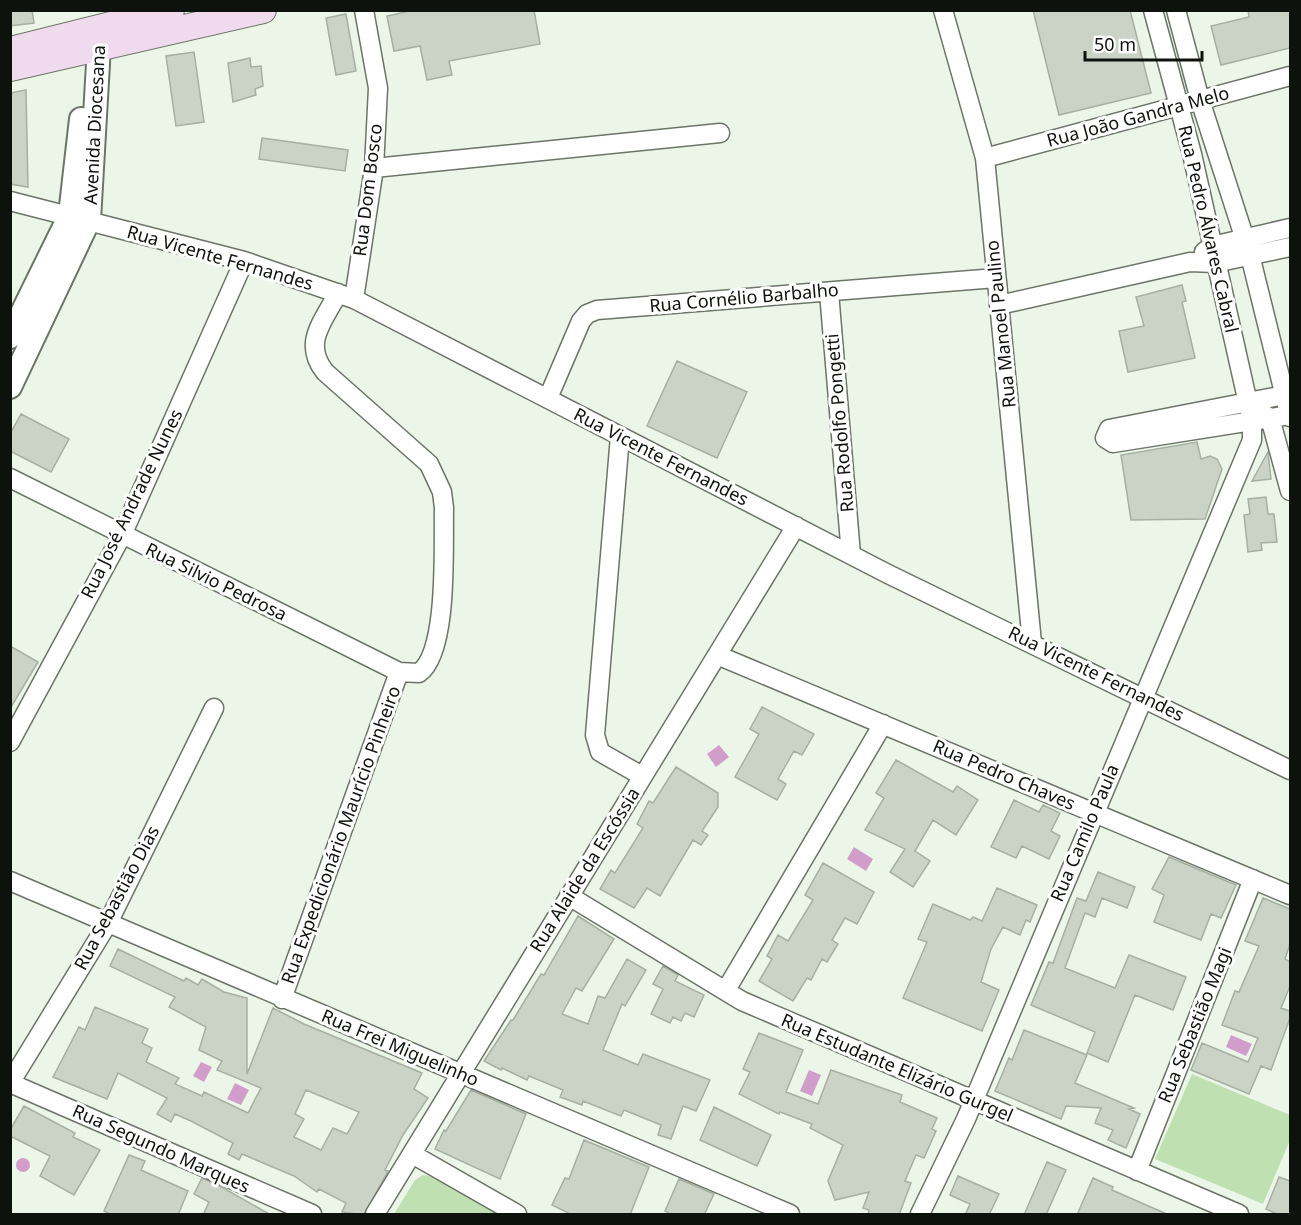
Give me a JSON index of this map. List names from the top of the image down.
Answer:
{
  "streets": {
    "street": [
      "Rua João Gandra Melo",
      "Avenida Diocesana",
      "Rua Dom Bosco",
      "Rua Pedro Álvares Cabral",
      "Rua Vicente Fernandes",
      "Rua Cornélio Barbalho",
      "Rua Manoel Paulino",
      "Rua Rodolfo Pongetti",
      "Rua José Andrade Nunes",
      "Rua Silvio Pedrosa",
      "Rua Pedro Chaves",
      "Rua Camilo Paula",
      "Rua Expedicionário Maurício Pinheiro",
      "Rua Alaide da Escóssia",
      "Rua Sebastião Dias",
      "Rua Sebastião Magi",
      "Rua Frei Miguelinho",
      "Rua Estudante Elizário Gurgel",
      "Rua Segundo Marques"
    ]
  },
  "crossings": [
    ["Rua João Gandra Melo", "Rua Pedro Álvares Cabral"],
    ["Rua João Gandra Melo", "Rua Manoel Paulino"],
    ["Avenida Diocesana", "Rua Vicente Fernandes"],
    ["Rua Dom Bosco", "Rua Vicente Fernandes"],
    ["Rua Pedro Álvares Cabral", "Rua Camilo Paula"],
    ["Rua Vicente Fernandes", "Rua Cornélio Barbalho"],
    ["Rua Vicente Fernandes", "Rua Manoel Paulino"],
    ["Rua Vicente Fernandes", "Rua Rodolfo Pongetti"],
    ["Rua Vicente Fernandes", "Rua José Andrade Nunes"],
    ["Rua Vicente Fernandes", "Rua Camilo Paula"],
    ["Rua Vicente Fernandes", "Rua Alaide da Escóssia"],
    ["Rua Cornélio Barbalho", "Rua Manoel Paulino"],
    ["Rua Cornélio Barbalho", "Rua Rodolfo Pongetti"],
    ["Rua José Andrade Nunes", "Rua Silvio Pedrosa"],
    ["Rua Silvio Pedrosa", "Rua Expedicionário Maurício Pinheiro"],
    ["Rua Pedro Chaves", "Rua Camilo Paula"],
    ["Rua Pedro Chaves", "Rua Alaide da Escóssia"],
    ["Rua Pedro Chaves", "Rua Sebastião Magi"],
    ["Rua Camilo Paula", "Rua Estudante Elizário Gurgel"],
    ["Rua Expedicionário Maurício Pinheiro", "Rua Frei Miguelinho"],
    ["Rua Alaide da Escóssia", "Rua Frei Miguelinho"],
    ["Rua Alaide da Escóssia", "Rua Estudante Elizário Gurgel"],
    ["Rua Sebastião Dias", "Rua Frei Miguelinho"],
    ["Rua Sebastião Dias", "Rua Segundo Marques"],
    ["Rua Sebastião Magi", "Rua Estudante Elizário Gurgel"]
  ],
  "scale_bar": "50 m"
}
